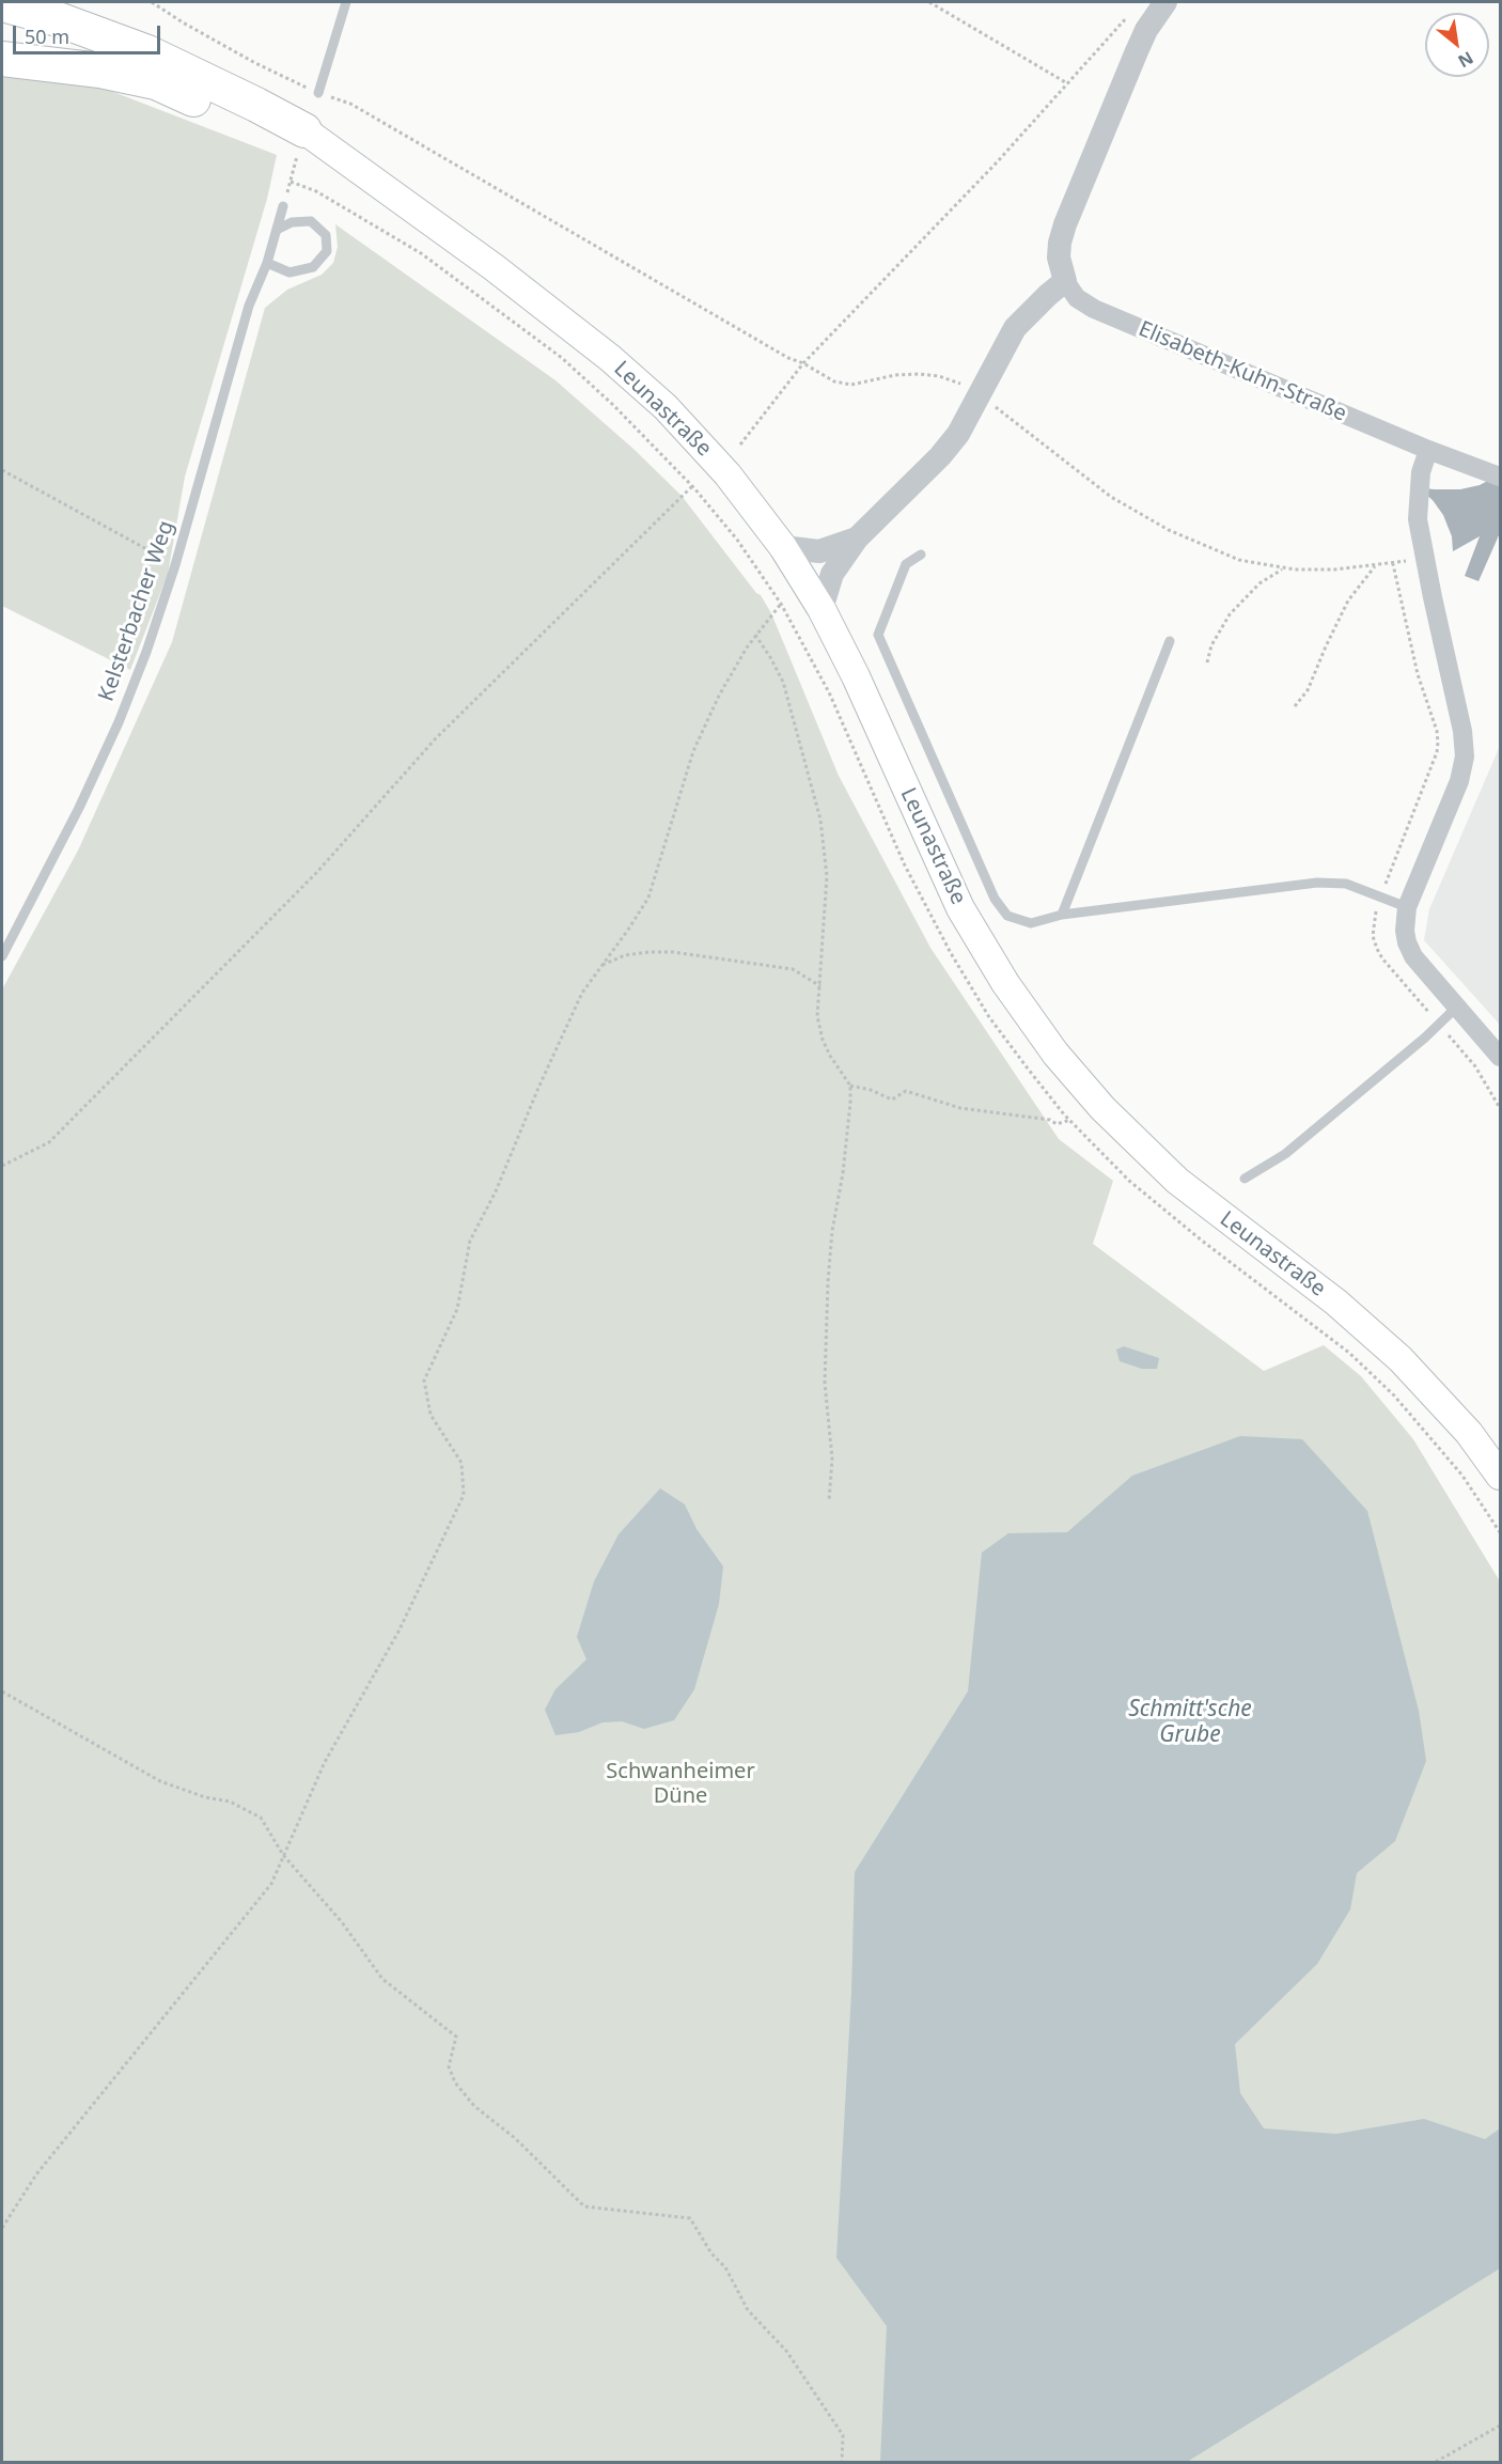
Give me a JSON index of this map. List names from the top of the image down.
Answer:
{
  "streets": {
    "main road": ["Leunastraße"],
    "street": ["Elisabeth-Kuhn-Straße"],
    "lane": ["Kelsterbacher Weg"]
  },
  "water": ["Schmitt'sche Grube"],
  "parks": ["Schwanheimer Düne"],
  "scale_bar": "50 m",
  "north": "bottom right"
}
